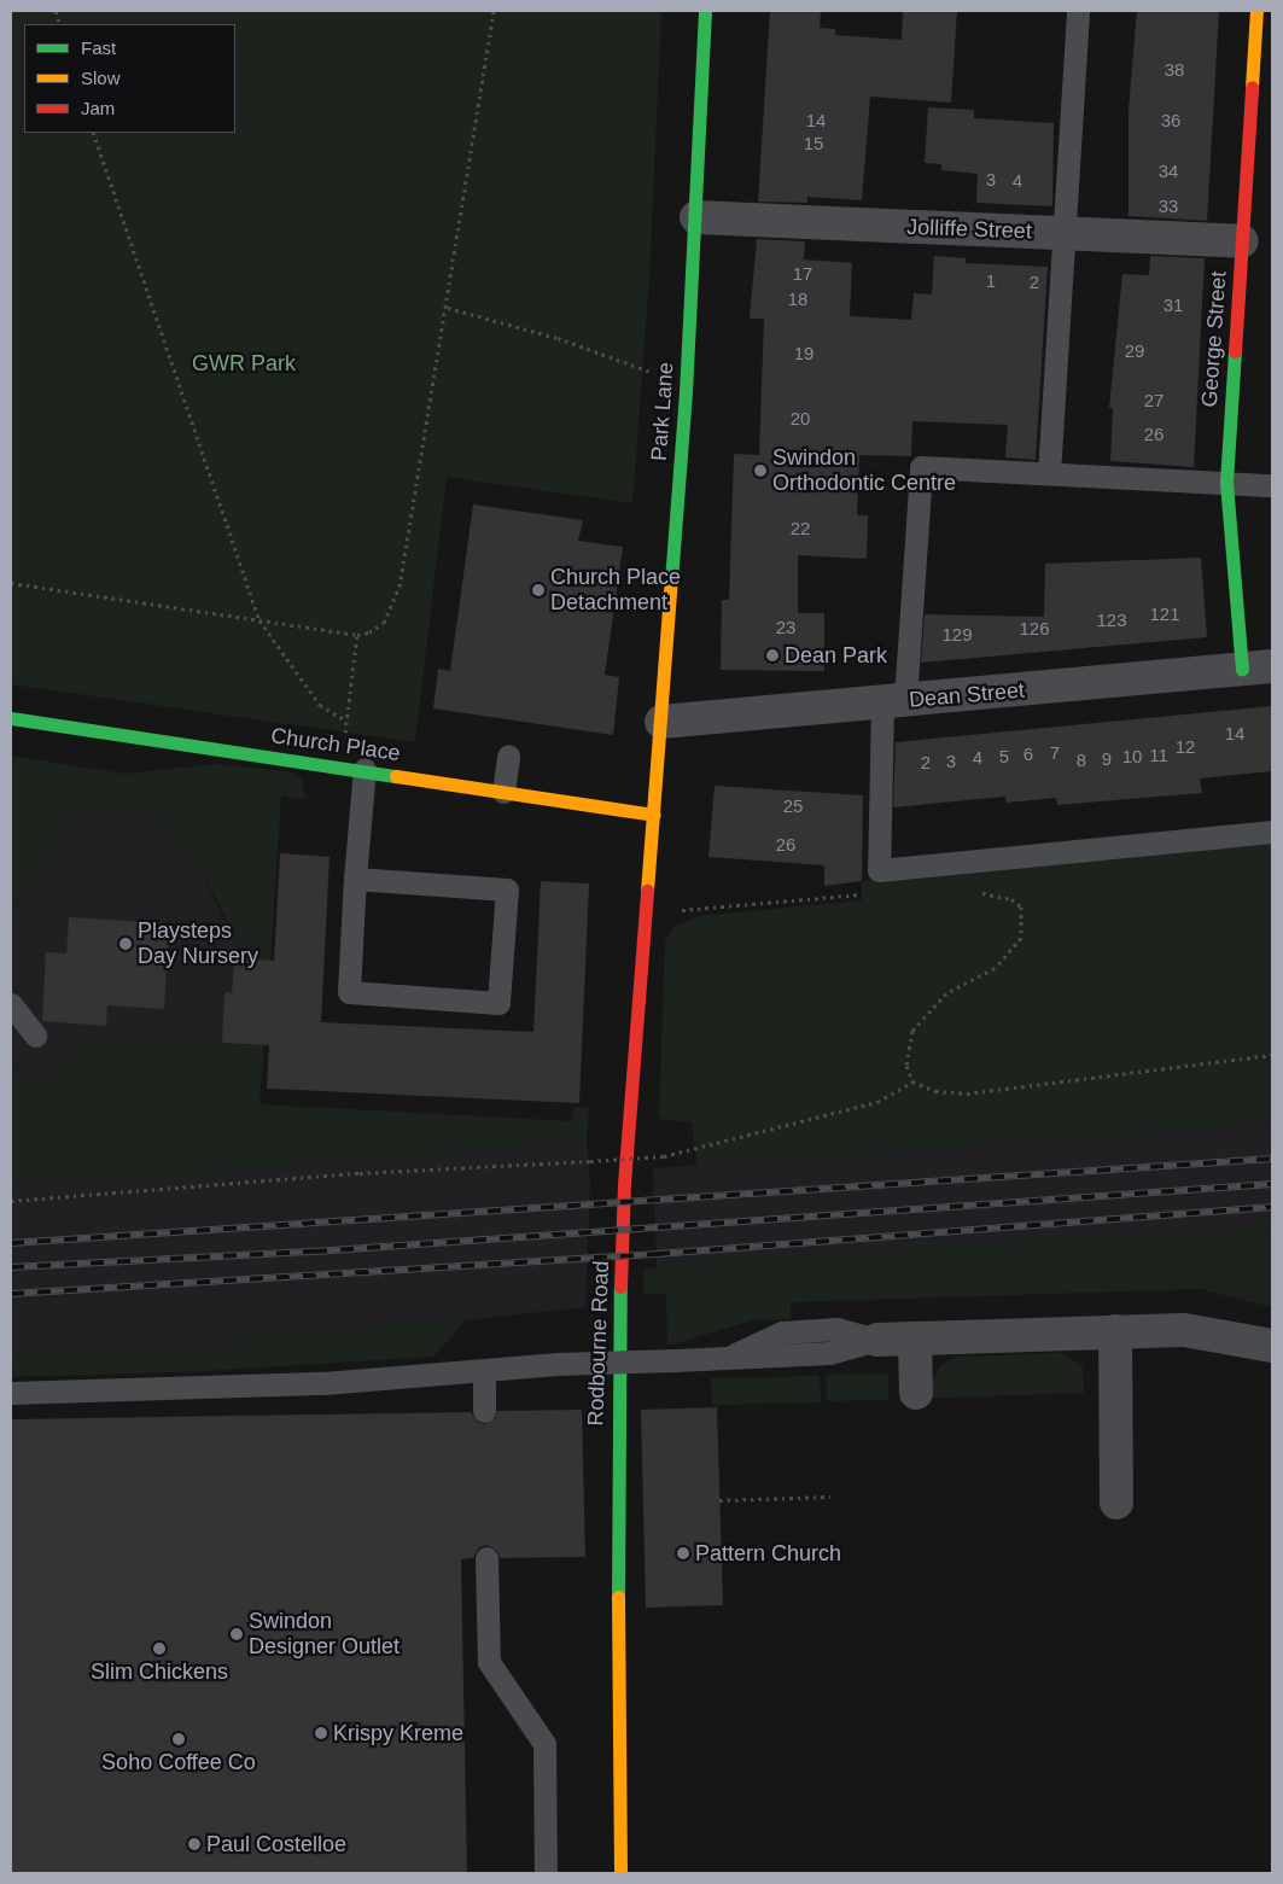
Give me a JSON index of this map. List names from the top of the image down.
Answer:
{
  "streets": {
    "main road": [
      "George Street",
      "Park Lane",
      "Church Place",
      "Rodbourne Road"
    ],
    "street": ["Jolliffe Street", "Dean Street"]
  },
  "crossings": [
    ["Jolliffe Street", "George Street"],
    ["Jolliffe Street", "Park Lane"],
    ["George Street", "Dean Street"],
    ["Park Lane", "Dean Street"],
    ["Park Lane", "Church Place"],
    ["Park Lane", "Rodbourne Road"],
    ["Church Place", "Rodbourne Road"]
  ],
  "parks": ["GWR Park"],
  "places": [
    "Swindon Orthodontic Centre",
    "Church Place Detachment",
    "Dean Park",
    "Playsteps Day Nursery",
    "Pattern Church",
    "Swindon Designer Outlet",
    "Slim Chickens",
    "Krispy Kreme",
    "Soho Coffee Co",
    "Paul Costelloe"
  ],
  "house_numbers": [
    "38",
    "14",
    "36",
    "15",
    "34",
    "3",
    "4",
    "33",
    "17",
    "1",
    "2",
    "18",
    "31",
    "29",
    "19",
    "27",
    "20",
    "26",
    "22",
    "121",
    "123",
    "23",
    "126",
    "129",
    "14",
    "12",
    "7",
    "6",
    "11",
    "5",
    "10",
    "4",
    "9",
    "8",
    "3",
    "2",
    "25",
    "26"
  ],
  "legend": ["Fast", "Slow", "Jam"]
}
